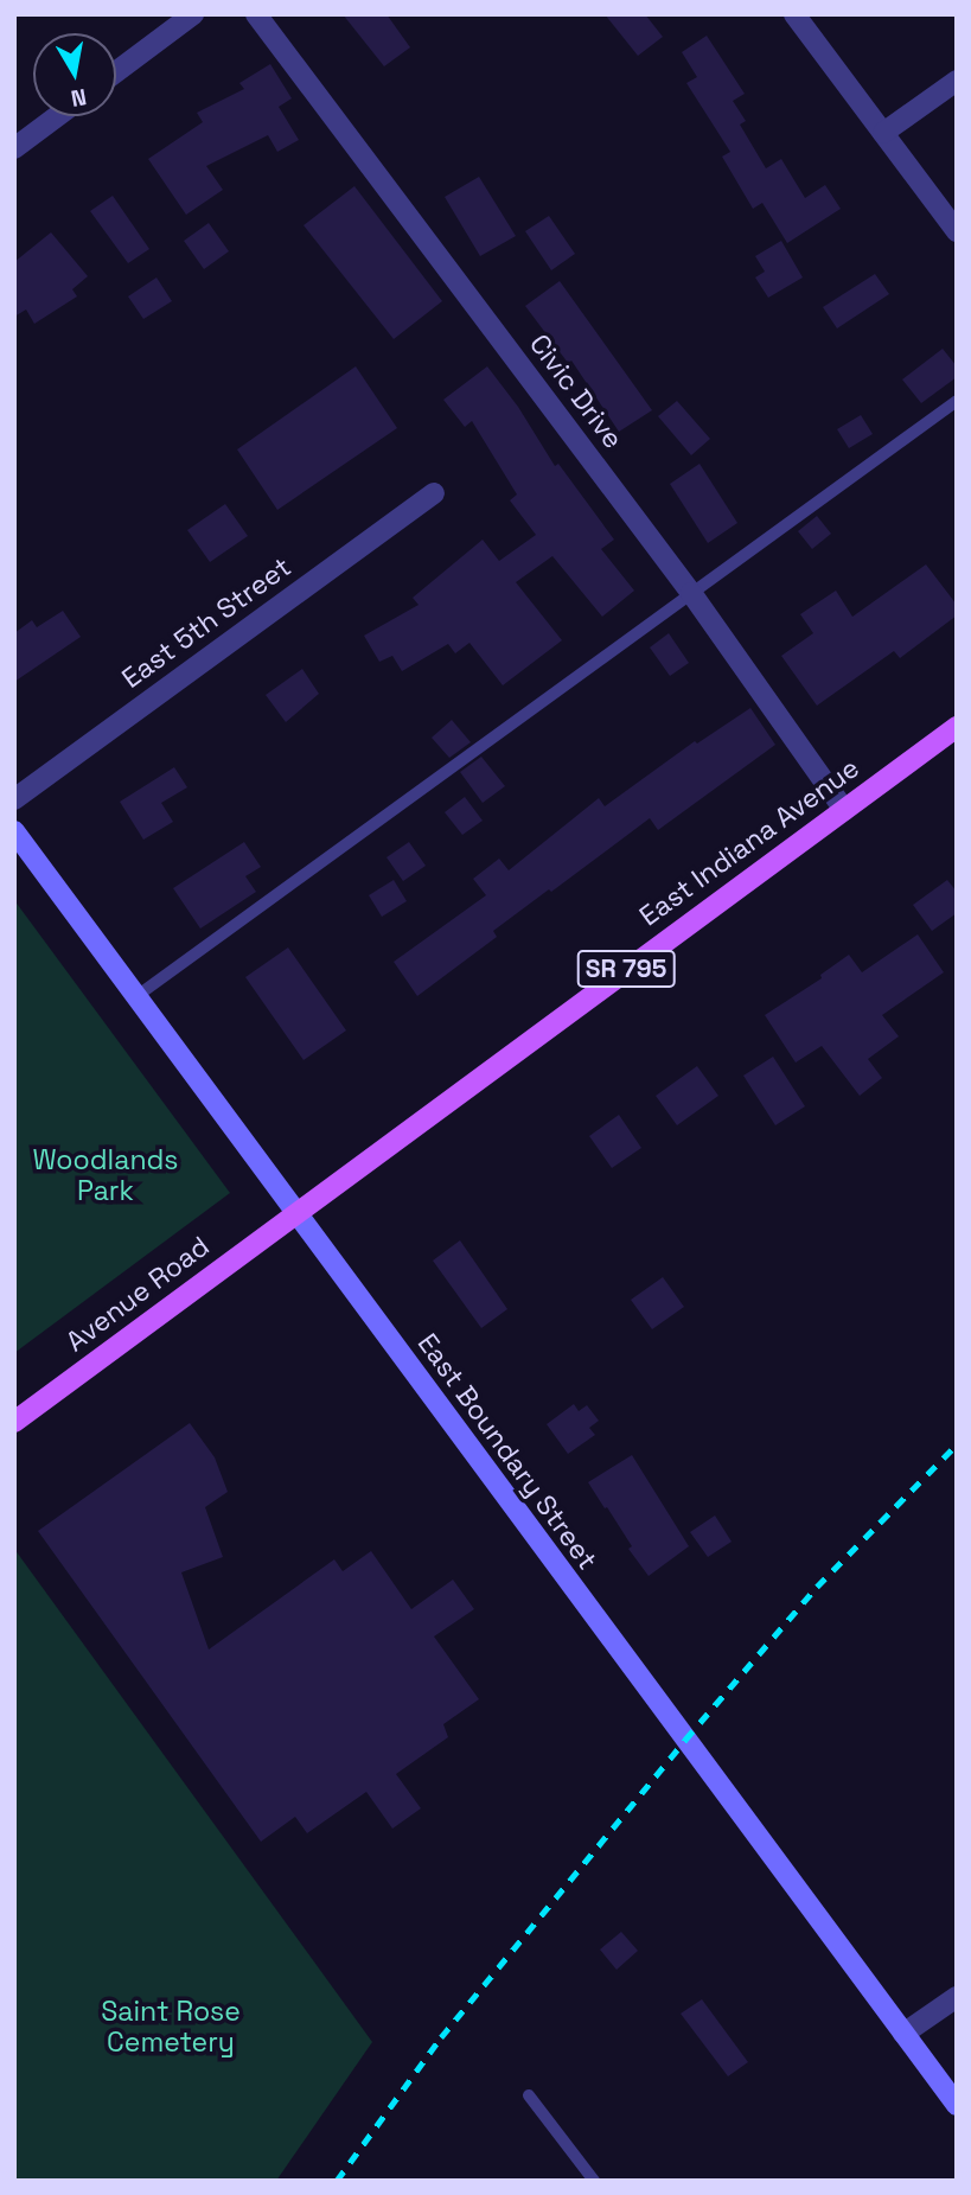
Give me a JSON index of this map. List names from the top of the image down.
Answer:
{
  "streets": {
    "main road": ["East Indiana Avenue", "SR 795", "Avenue Road"],
    "street": ["Civic Drive", "East 5th Street", "East Boundary Street"]
  },
  "crossings": [
    ["Civic Drive", "East Indiana Avenue"],
    ["East Indiana Avenue", "Avenue Road"],
    ["East Indiana Avenue", "East Boundary Street"],
    ["Avenue Road", "East Boundary Street"]
  ],
  "parks": ["Woodlands Park", "Saint Rose Cemetery"],
  "north": "bottom"
}
